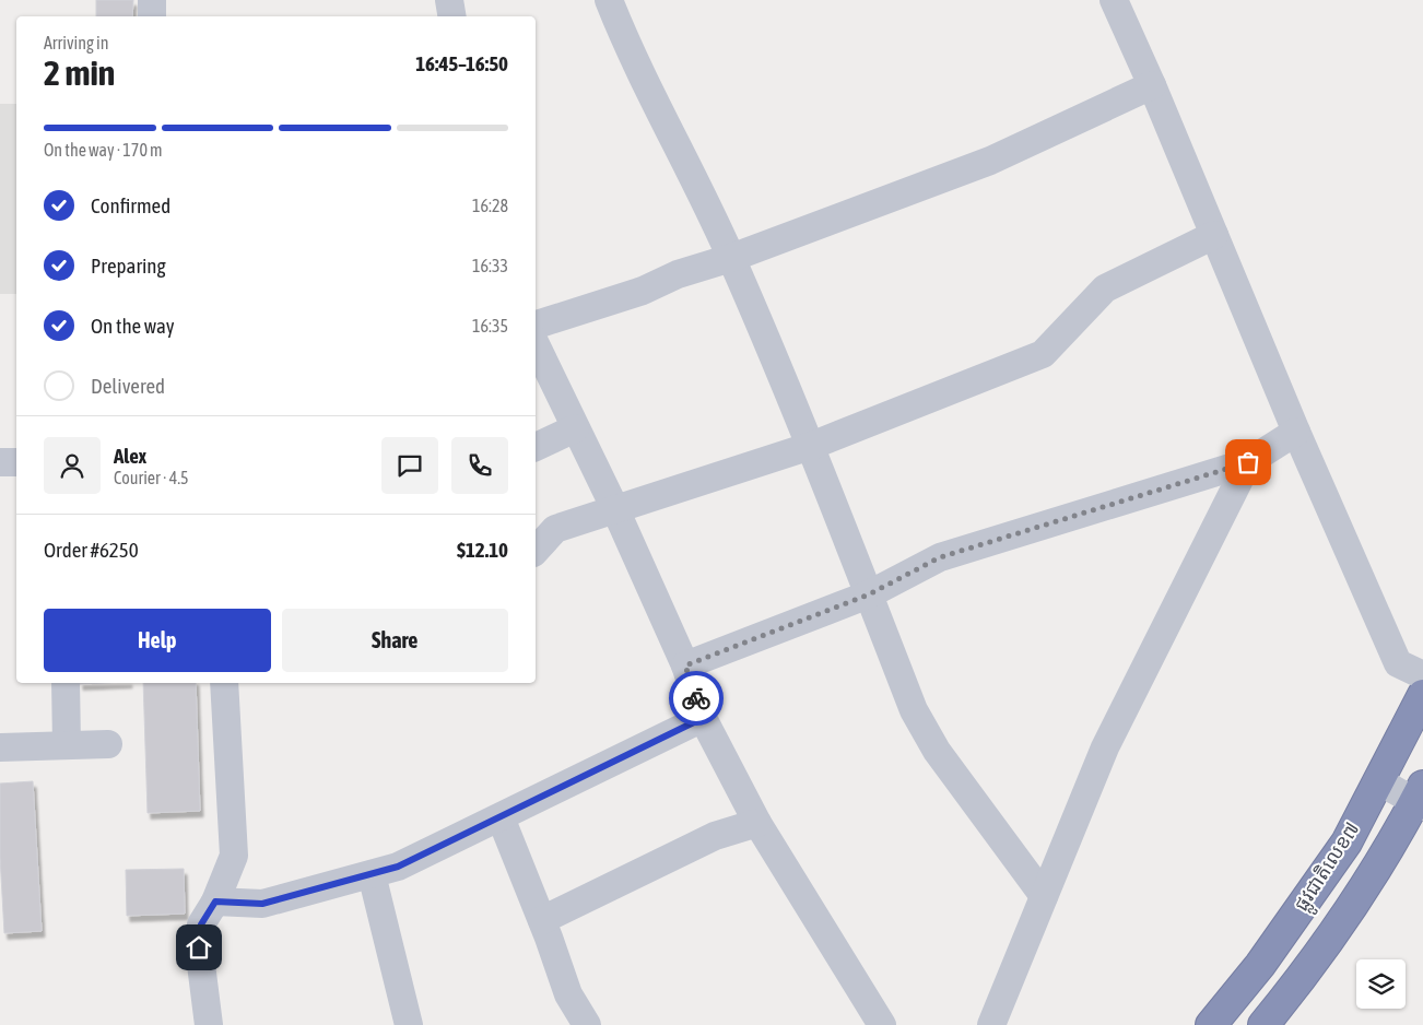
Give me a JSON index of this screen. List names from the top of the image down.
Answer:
{
  "streets": {
    "highway": ["ផ្លូវជាតិលេខ៧"]
  },
  "page": {
    "heading": ["2 min", "Arriving in", "16:45–16:50"],
    "panel": [
      "Alex",
      "Courier · 4.5",
      "Order #6250",
      "$12.10"
    ],
    "bar": "On the way · 170 m",
    "list": [
      ["Confirmed", "16:28"],
      ["Preparing", "16:33"],
      ["On the way", "16:35"],
      "Delivered"
    ],
    "buttons": ["Help", "Share"]
  }
}
